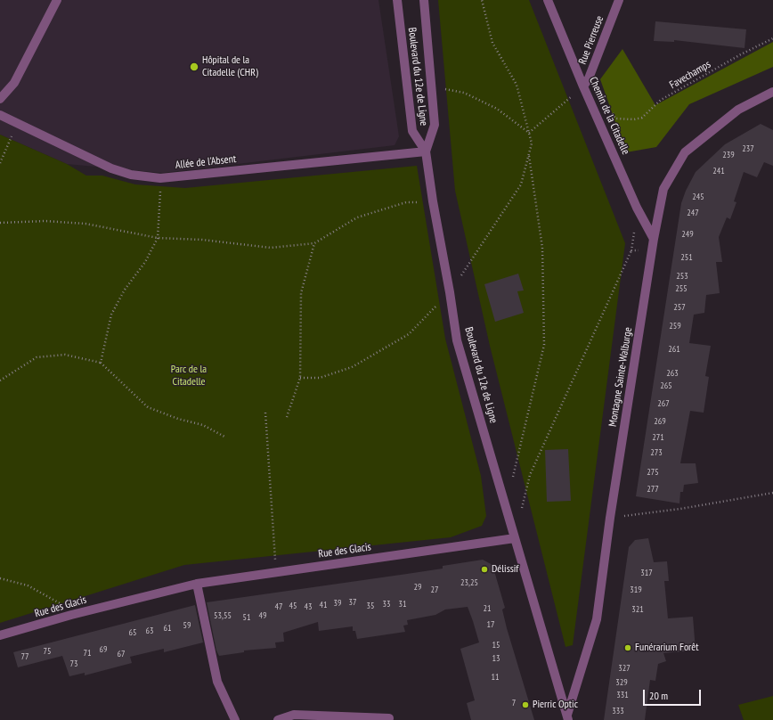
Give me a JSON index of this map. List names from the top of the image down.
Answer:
{
  "streets": {
    "street": [
      "Rue Pierreuse",
      "Boulevard du 12e de Ligne",
      "Chemin de la Citadelle",
      "Allée de l'Absent",
      "Montagne Sainte-Walburge",
      "Rue des Glacis"
    ],
    "path": ["Favechamps"]
  },
  "crossings": [
    ["Rue Pierreuse", "Chemin de la Citadelle"],
    ["Boulevard du 12e de Ligne", "Allée de l'Absent"],
    ["Boulevard du 12e de Ligne", "Rue des Glacis"],
    ["Chemin de la Citadelle", "Montagne Sainte-Walburge"]
  ],
  "parks": ["Parc de la Citadelle"],
  "places": [
    "Hôpital de la Citadelle (CHR)",
    "Délissif",
    "Funérarium Forêt",
    "Pierric Optic"
  ],
  "house_numbers": [
    "237",
    "239",
    "241",
    "245",
    "247",
    "249",
    "251",
    "253",
    "255",
    "257",
    "259",
    "261",
    "263",
    "265",
    "267",
    "269",
    "271",
    "273",
    "275",
    "277",
    "317",
    "23,25",
    "29",
    "27",
    "319",
    "37",
    "39",
    "33",
    "31",
    "41",
    "45",
    "35",
    "47",
    "43",
    "21",
    "321",
    "53,55",
    "49",
    "51",
    "17",
    "59",
    "61",
    "63",
    "65",
    "15",
    "69",
    "75",
    "71",
    "67",
    "77",
    "13",
    "73",
    "327",
    "11",
    "329",
    "331",
    "7",
    "333"
  ],
  "scale_bar": "20 m"
}
